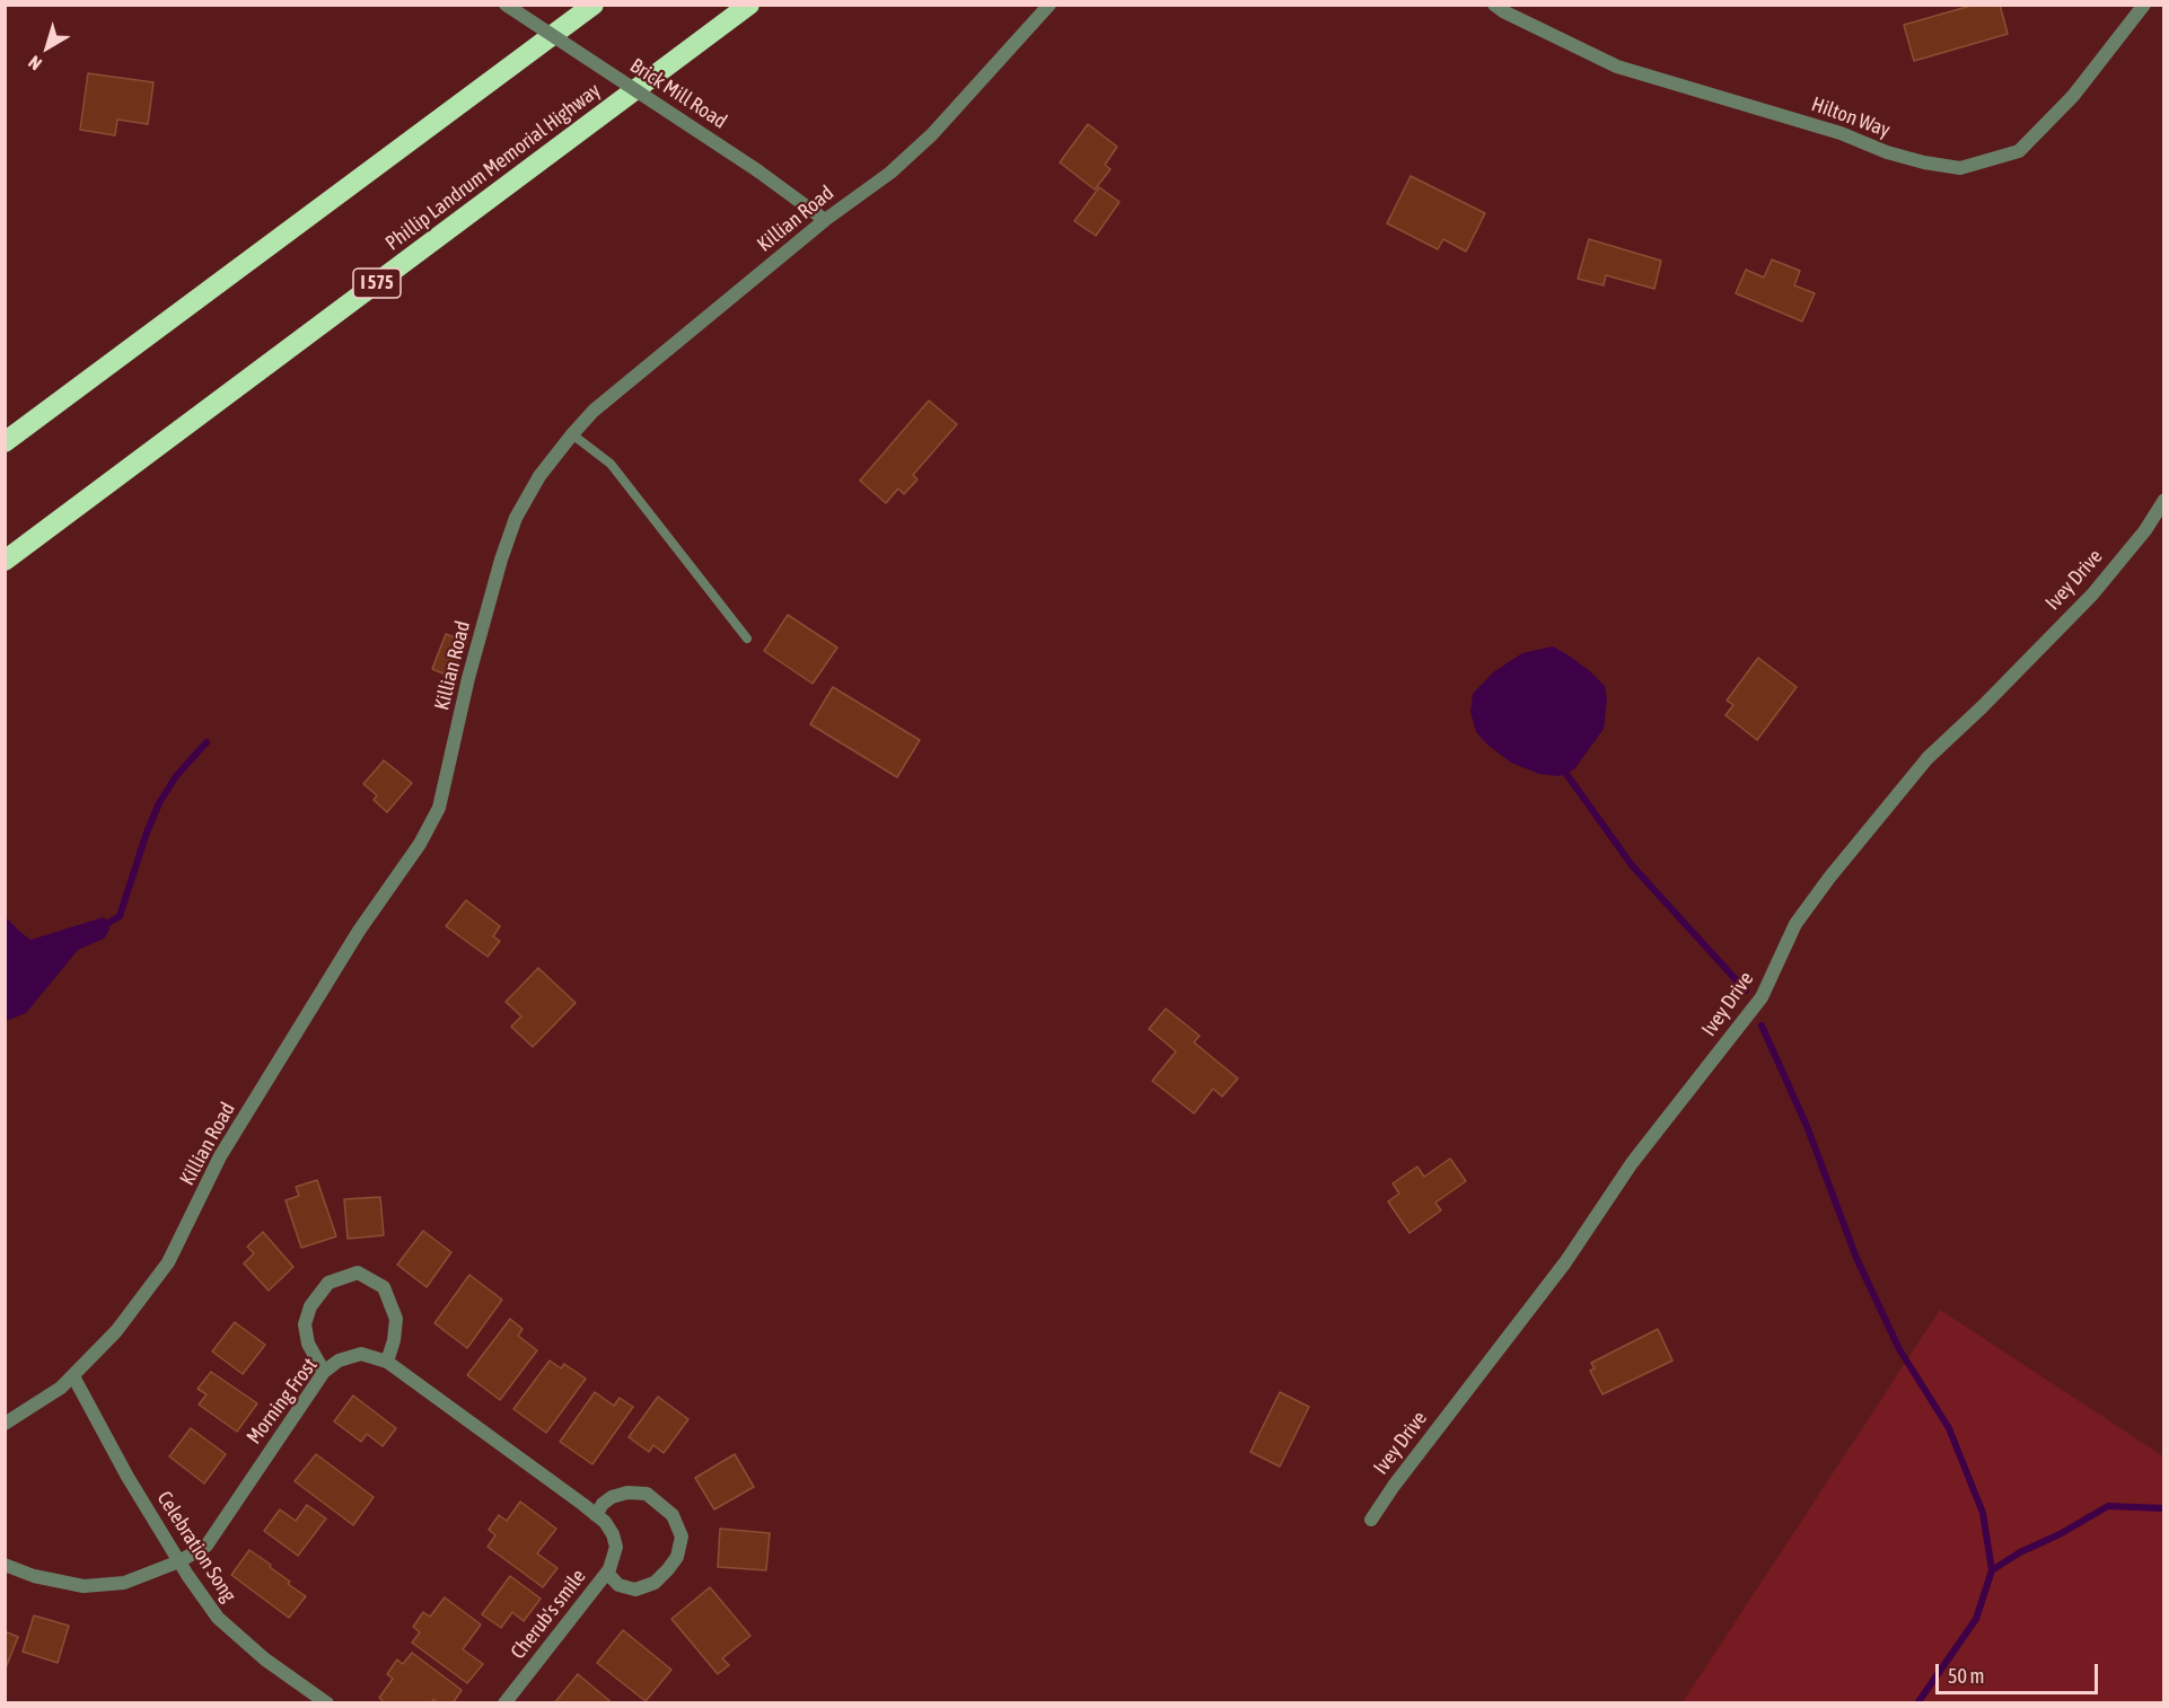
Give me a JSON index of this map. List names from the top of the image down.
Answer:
{
  "streets": {
    "highway": ["Phillip Landrum Memorial Highway", "I 575"],
    "street": [
      "Brick Mill Road",
      "Hilton Way",
      "Killian Road",
      "Ivey Drive",
      "Morning Frost",
      "Celebration Song",
      "Cherub's smile"
    ]
  },
  "crossings": [
    ["Brick Mill Road", "Killian Road"],
    ["Killian Road", "Celebration Song"],
    ["Morning Frost", "Celebration Song"],
    ["Morning Frost", "Cherub's smile"]
  ],
  "scale_bar": "50 m",
  "north": "bottom left"
}
